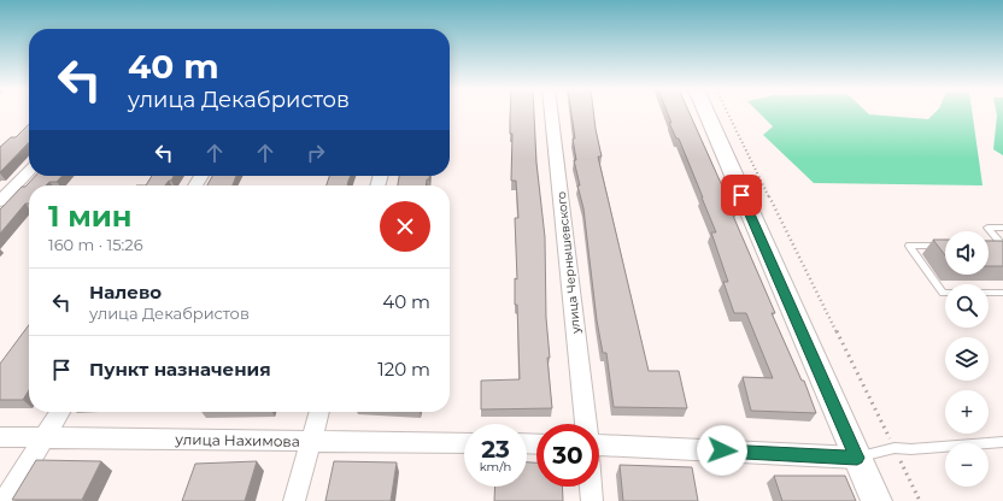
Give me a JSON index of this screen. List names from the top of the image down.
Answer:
{
  "streets": {
    "street": ["улица Чернышевского", "улица Нахимова"]
  },
  "page": {
    "turn": ["40 m", "улица Декабристов"],
    "heading": ["1 мин", "160 m · 15:26"],
    "map_buttons": ["+", "−"],
    "list": [
      {
        "name": "Налево",
        "note": "улица Декабристов",
        "value": "40 m"
      },
      {
        "name": "Пункт назначения",
        "value": "120 m"
      }
    ],
    "speed": "23 km/h",
    "limit": "30"
  }
}
